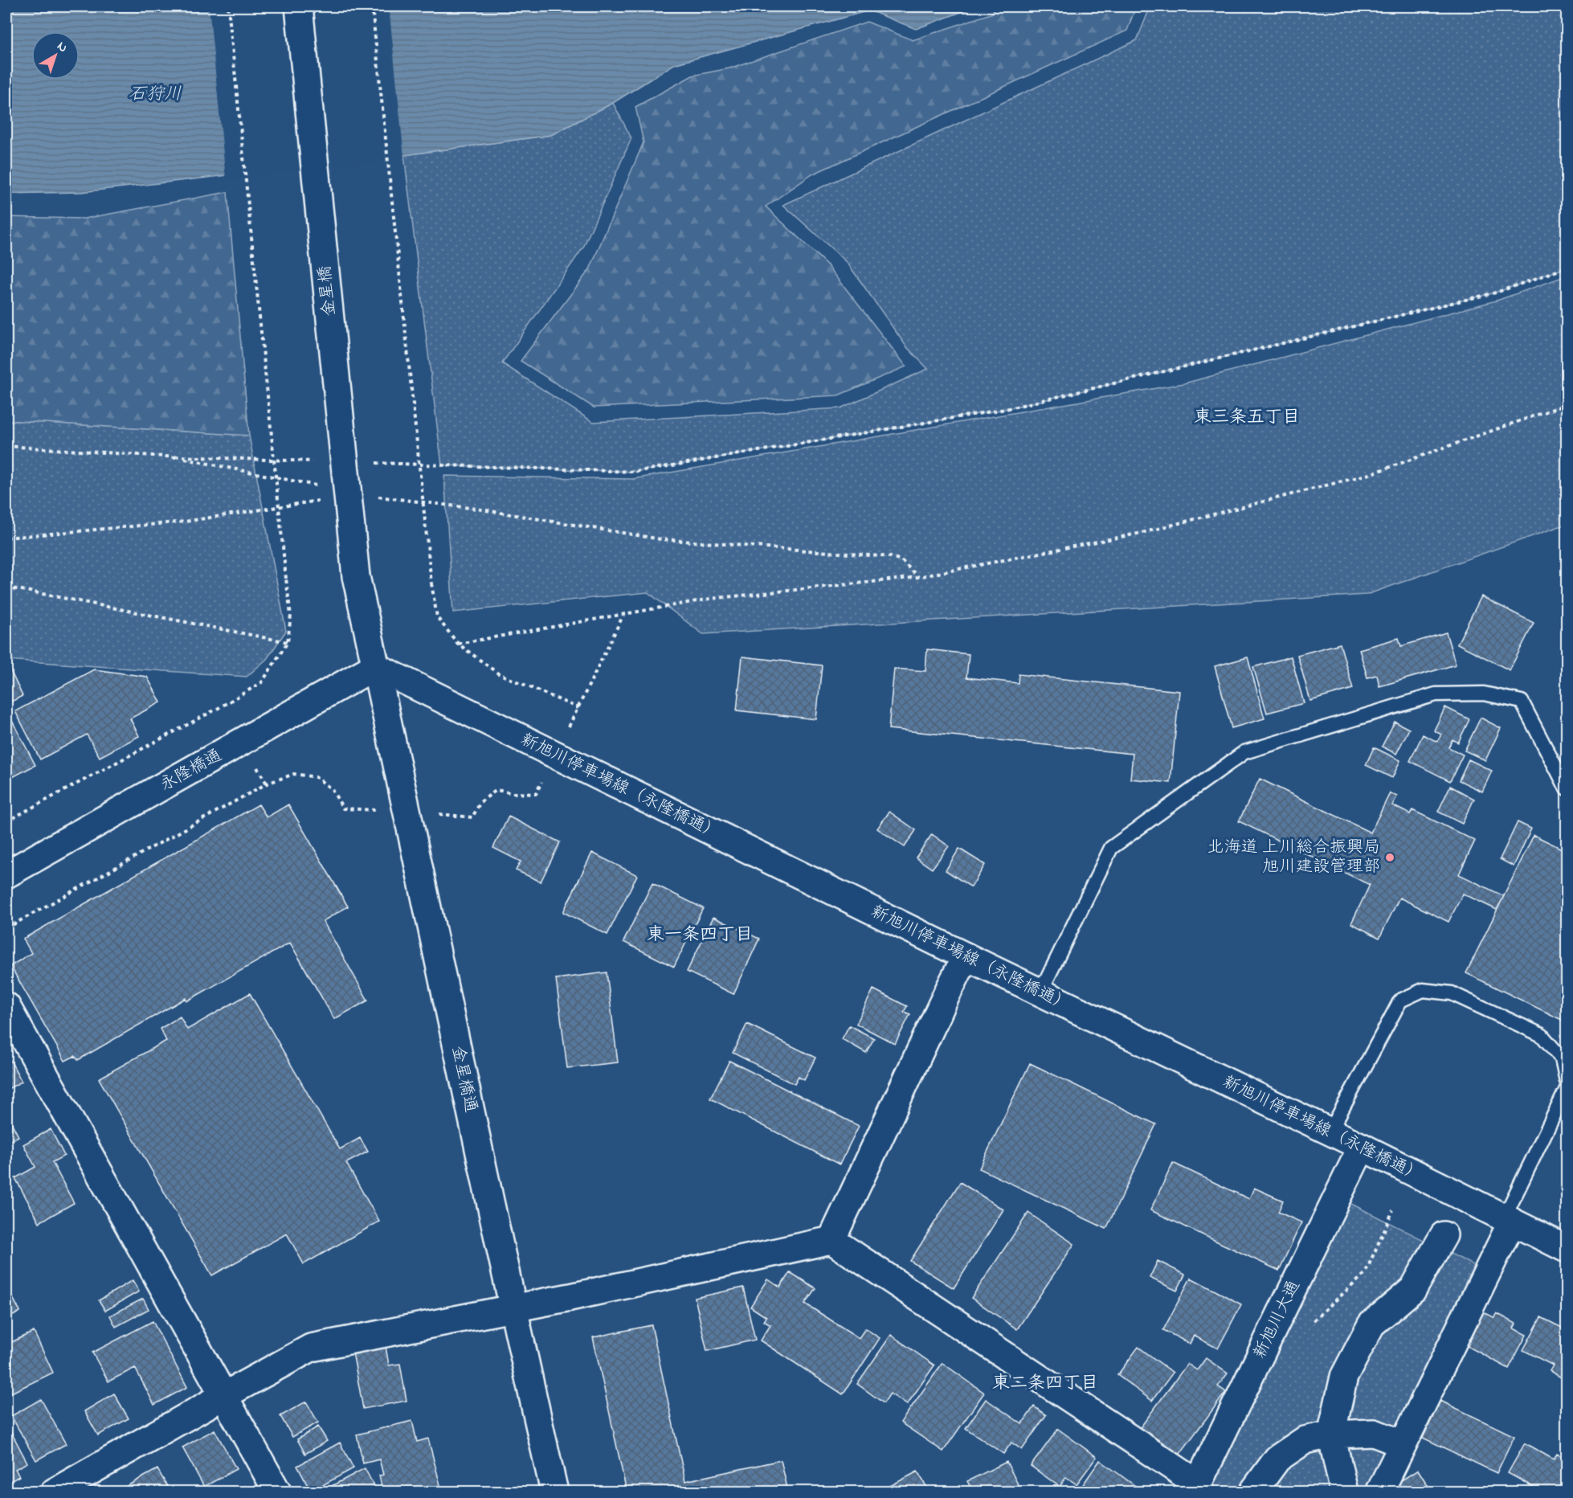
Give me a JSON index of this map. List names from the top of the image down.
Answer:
{
  "streets": {
    "street": [
      "金星橋",
      "永隆橋通",
      "新旭川停車場線（永隆橋通）",
      "金星橋通",
      "新旭川大通"
    ]
  },
  "crossings": [
    ["金星橋", "永隆橋通"],
    ["金星橋", "新旭川停車場線（永隆橋通）"],
    ["金星橋", "金星橋通"],
    ["永隆橋通", "新旭川停車場線（永隆橋通）"],
    ["永隆橋通", "金星橋通"],
    ["新旭川停車場線（永隆橋通）", "金星橋通"],
    ["新旭川停車場線（永隆橋通）", "新旭川大通"]
  ],
  "districts": ["東三条五丁目", "東一条四丁目", "東二条四丁目"],
  "water": ["石狩川"],
  "places": ["北海道 上川総合振興局 旭川建設管理部"],
  "north": "top right"
}
